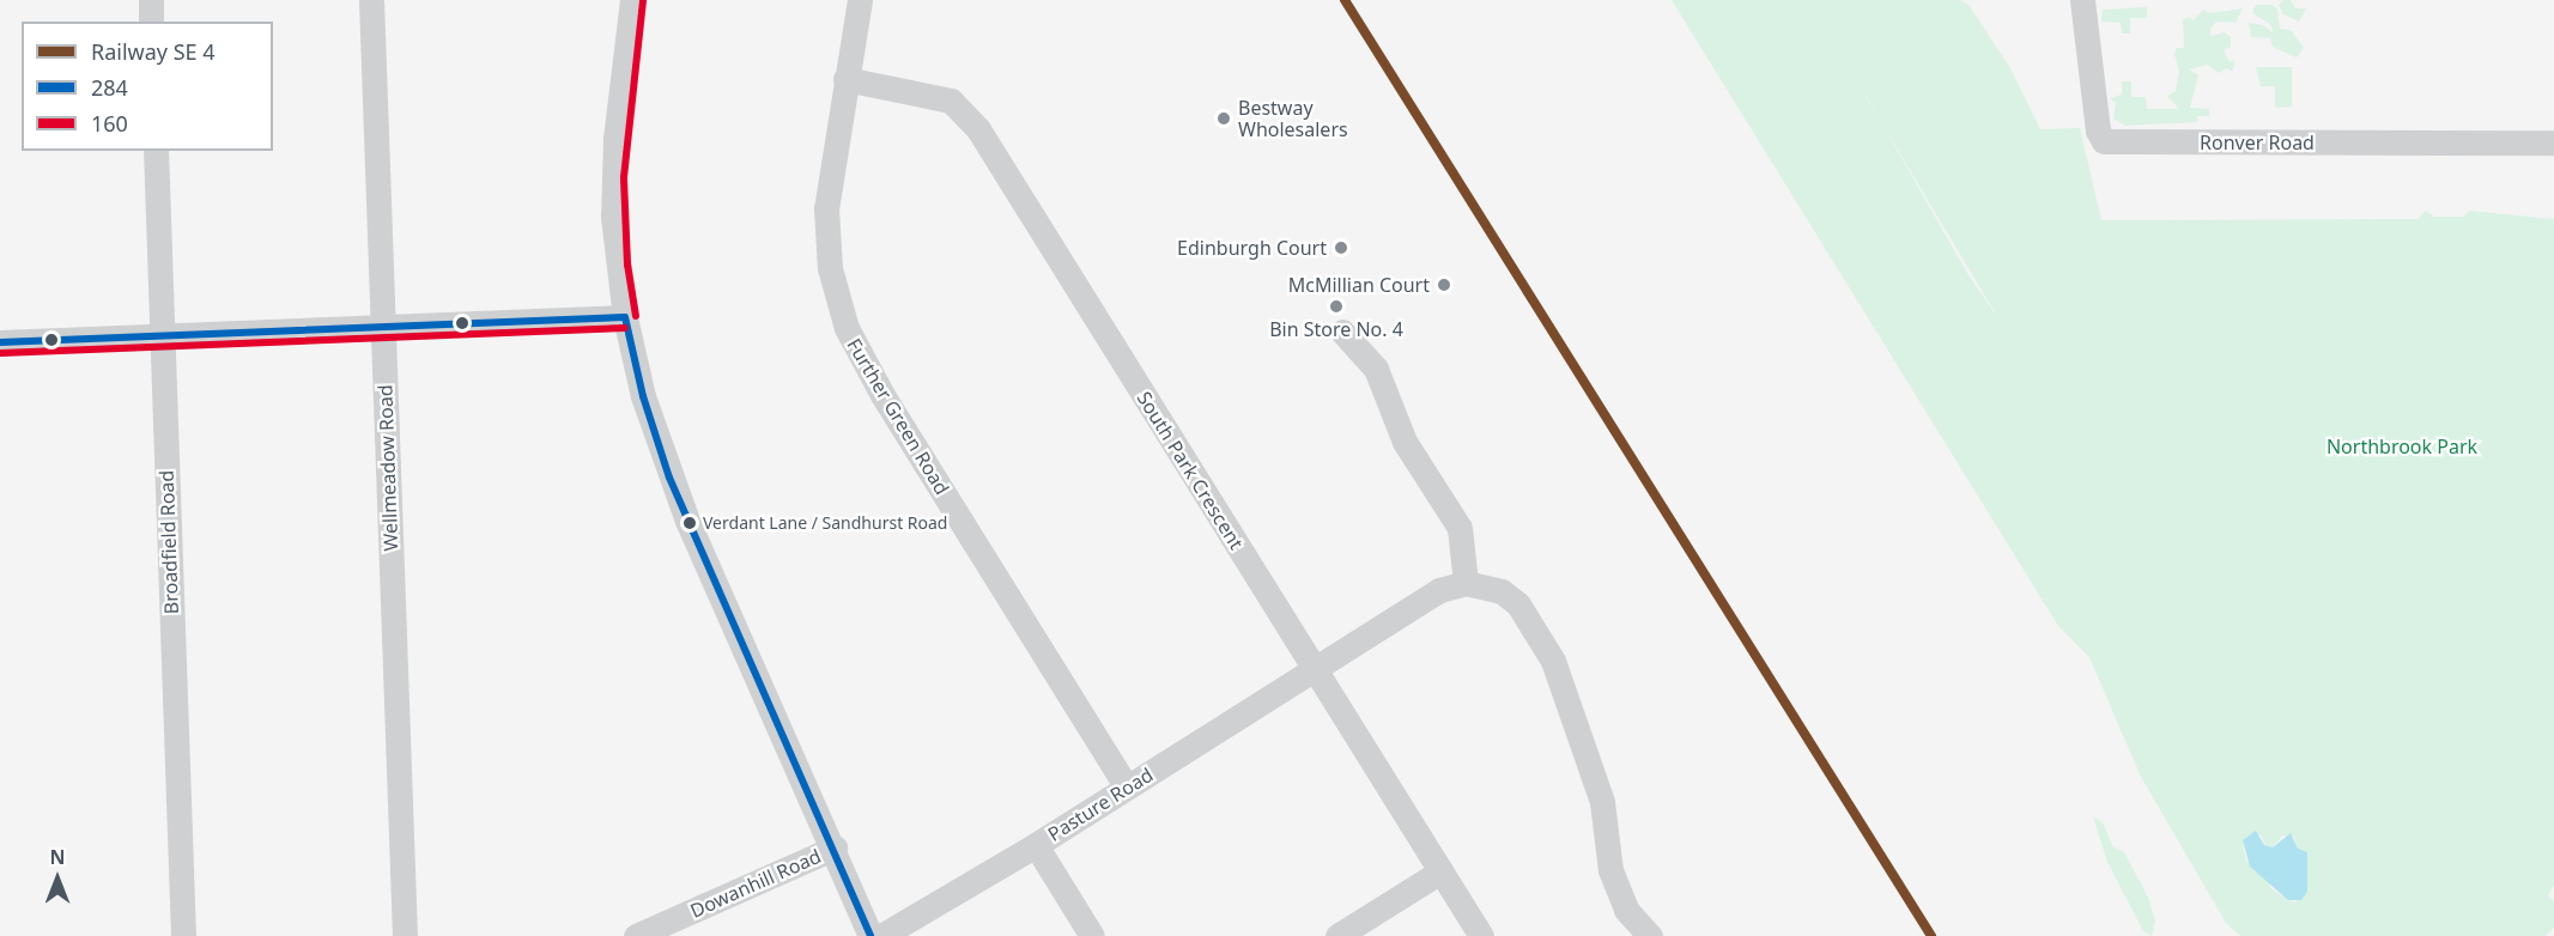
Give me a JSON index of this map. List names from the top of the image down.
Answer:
{
  "streets": {
    "street": [
      "Ronver Road",
      "Further Green Road",
      "Wellmeadow Road",
      "South Park Crescent",
      "Broadfield Road",
      "Pasture Road",
      "Dowanhill Road"
    ]
  },
  "crossings": [
    ["Further Green Road", "South Park Crescent"],
    ["Further Green Road", "Pasture Road"],
    ["South Park Crescent", "Pasture Road"]
  ],
  "parks": ["Northbrook Park"],
  "places": [
    "Bestway Wholesalers",
    "Edinburgh Court",
    "McMillian Court",
    "Bin Store No. 4",
    "Verdant Lane / Sandhurst Road"
  ],
  "lines": ["transit line 160", "transit line 284"],
  "legend": ["Railway SE 4", "284", "160"],
  "north": "top"
}
